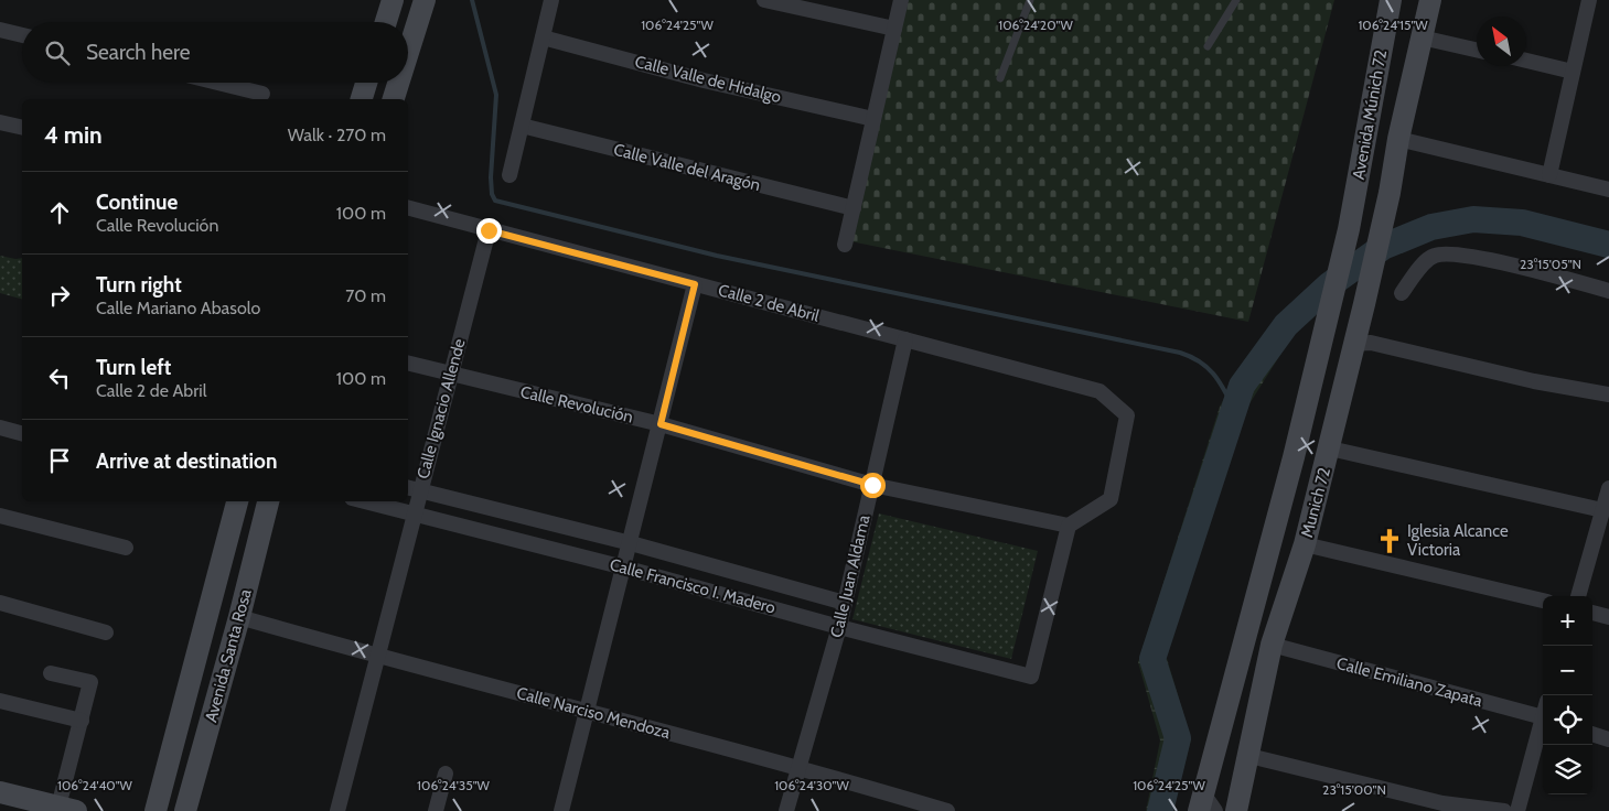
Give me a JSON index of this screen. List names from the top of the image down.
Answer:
{
  "streets": {
    "main road": ["Avenida Múnich 72", "Munich 72", "Avenida Santa Rosa"],
    "street": [
      "Calle Valle de Hidalgo",
      "Calle Valle del Aragón",
      "Calle 2 de Abril",
      "Calle Revolución",
      "Calle Ignacio Allende",
      "Calle Juan Aldama",
      "Calle Francisco I. Madero",
      "Calle Emiliano Zapata",
      "Calle Narciso Mendoza"
    ]
  },
  "crossings": [
    ["Avenida Múnich 72", "Munich 72"],
    ["Calle 2 de Abril", "Calle Revolución"],
    ["Calle 2 de Abril", "Calle Ignacio Allende"],
    ["Calle 2 de Abril", "Calle Juan Aldama"],
    ["Calle 2 de Abril", "Calle Francisco I. Madero"],
    ["Calle Revolución", "Calle Ignacio Allende"],
    ["Calle Revolución", "Calle Juan Aldama"],
    ["Calle Revolución", "Calle Francisco I. Madero"],
    ["Calle Ignacio Allende", "Calle Francisco I. Madero"],
    ["Calle Ignacio Allende", "Calle Narciso Mendoza"],
    ["Munich 72", "Calle Emiliano Zapata"],
    ["Calle Juan Aldama", "Calle Francisco I. Madero"],
    ["Calle Juan Aldama", "Calle Narciso Mendoza"],
    ["Avenida Santa Rosa", "Calle Narciso Mendoza"]
  ],
  "places": {
    "church": ["Iglesia Alcance Victoria"]
  },
  "north": "top left",
  "page": {
    "search": "Search here",
    "heading": ["4 min", "Walk · 270 m"],
    "list": [
      ["Continue", "Calle Revolución", "100 m"],
      ["Turn right", "Calle Mariano Abasolo", "70 m"],
      ["Turn left", "Calle 2 de Abril", "100 m"],
      "Arrive at destination"
    ],
    "map_buttons": ["+", "−"]
  },
  "coordinates": [
    "106°24'25\"W",
    "106°24'20\"W",
    "106°24'15\"W",
    "23°15'05\"N",
    "106°24'40\"W",
    "106°24'35\"W",
    "106°24'30\"W",
    "23°15'00\"N"
  ]
}
